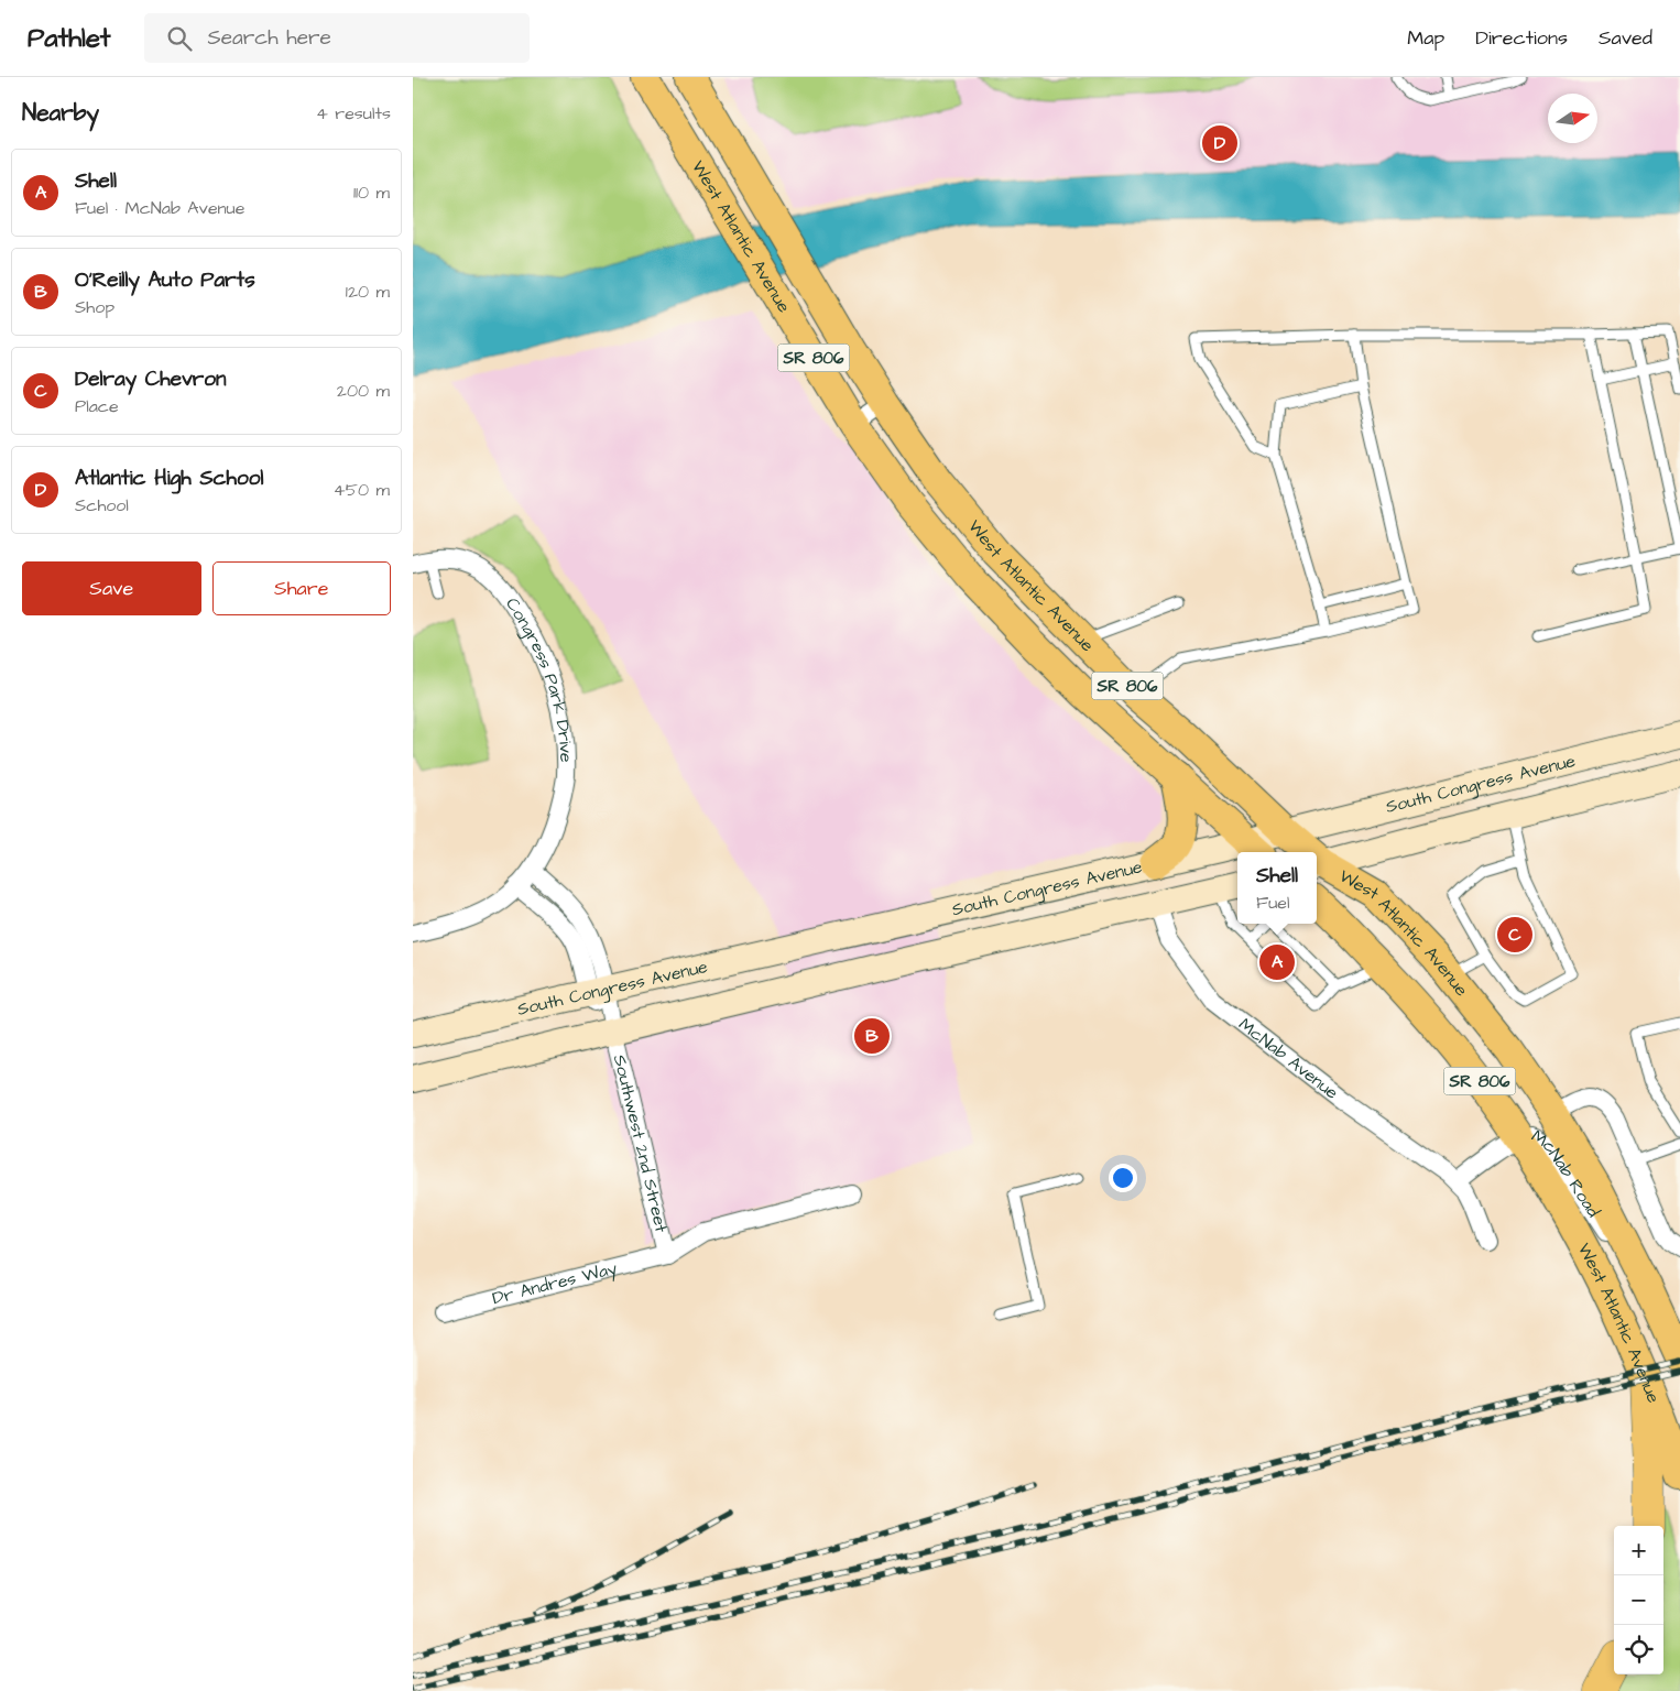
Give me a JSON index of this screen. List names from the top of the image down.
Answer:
{
  "streets": {
    "main road": ["West Atlantic Avenue", "SR 806", "South Congress Avenue"],
    "street": [
      "Congress Park Drive",
      "McNab Avenue",
      "Southwest 2nd Street",
      "McNab Road",
      "Dr Andres Way"
    ]
  },
  "crossings": [
    ["West Atlantic Avenue", "South Congress Avenue"],
    ["West Atlantic Avenue", "McNab Road"],
    ["South Congress Avenue", "Southwest 2nd Street"],
    ["McNab Avenue", "McNab Road"],
    ["Southwest 2nd Street", "Dr Andres Way"]
  ],
  "north": "right",
  "page": {
    "header": "Pathlet",
    "search": "Search here",
    "nav": ["Map", "Directions", "Saved"],
    "heading": ["Nearby", "4 results"],
    "pins": [
      "D",
      "C",
      "A",
      "B"
    ],
    "list": [
      {
        "mark": "A",
        "name": "Shell",
        "note": "Fuel · McNab Avenue",
        "value": "110 m"
      },
      {
        "mark": "B",
        "name": "O'Reilly Auto Parts",
        "note": "Shop",
        "value": "120 m"
      },
      {
        "mark": "C",
        "name": "Delray Chevron",
        "note": "Place",
        "value": "200 m"
      },
      {
        "mark": "D",
        "name": "Atlantic High School",
        "note": "School",
        "value": "450 m"
      }
    ],
    "buttons": ["Save", "Share"],
    "popup": ["Shell", "Fuel"],
    "map_buttons": ["+", "−"]
  }
}
